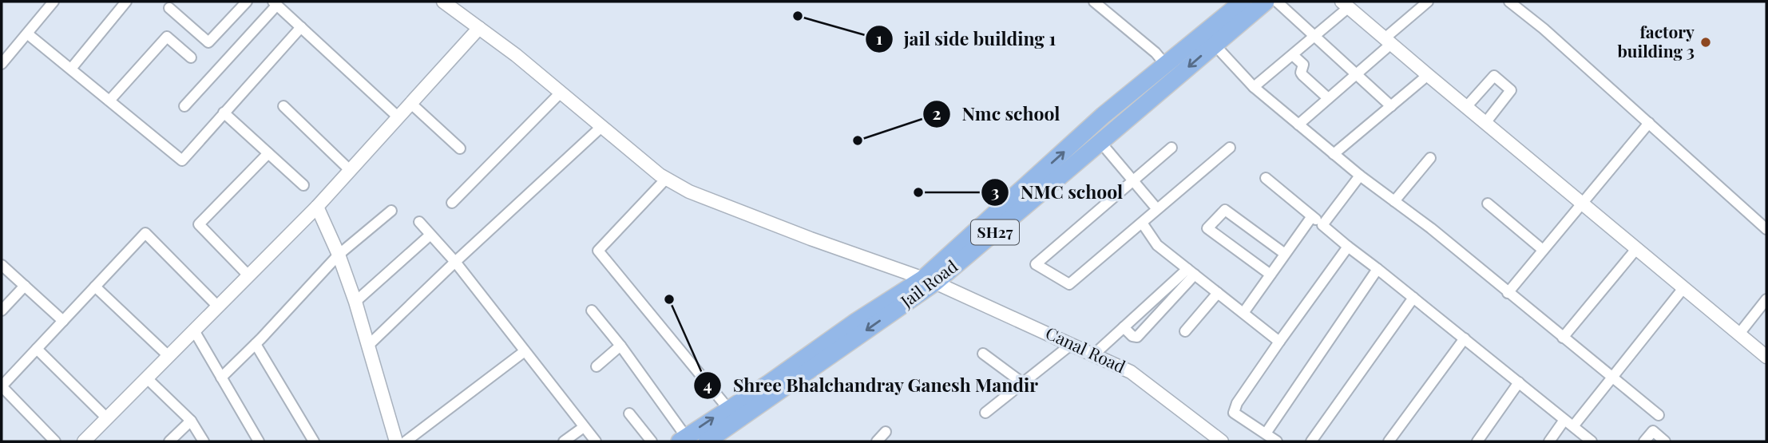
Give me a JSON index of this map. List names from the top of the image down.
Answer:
{
  "streets": {
    "main road": ["SH27", "Jail Road"],
    "street": ["Canal Road"]
  },
  "crossings": [
    ["Jail Road", "Canal Road"]
  ],
  "places": [
    "jail side building 1",
    "factory building 3",
    "Nmc school",
    "NMC school",
    "Shree Bhalchandray Ganesh Mandir"
  ]
}
